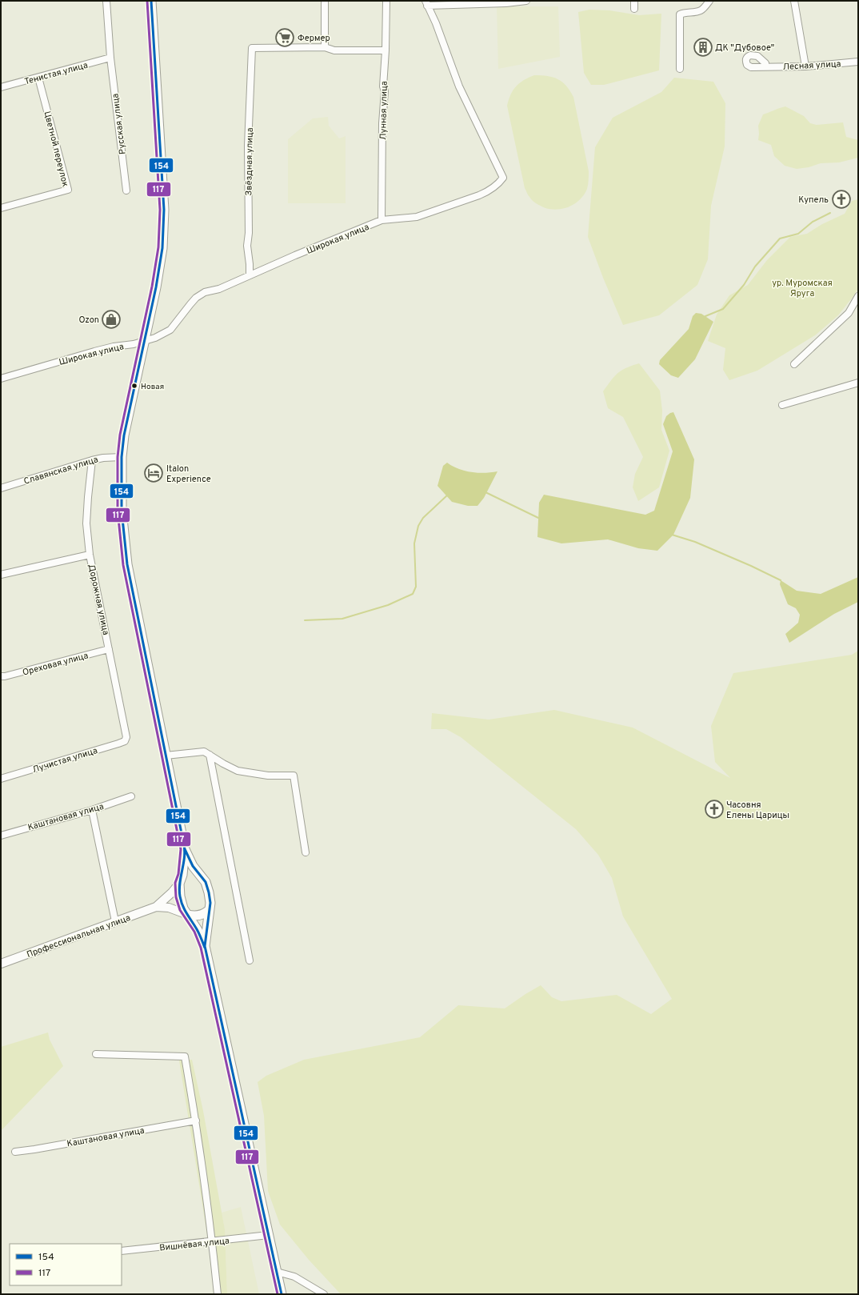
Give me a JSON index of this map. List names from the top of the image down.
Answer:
{
  "streets": {
    "street": [
      "Лесная улица",
      "Тенистая улица",
      "Лунная улица",
      "Русская улица",
      "Цветной переулок",
      "Звёздная улица",
      "Широкая улица",
      "Славянская улица",
      "Дорожная улица",
      "Ореховая улица",
      "Лучистая улица",
      "Каштановая улица",
      "Профессиональная улица",
      "Вишнёвая улица"
    ]
  },
  "crossings": [
    ["Тенистая улица", "Русская улица"],
    ["Тенистая улица", "Цветной переулок"],
    ["Лунная улица", "Широкая улица"],
    ["Звёздная улица", "Широкая улица"],
    ["Славянская улица", "Дорожная улица"],
    ["Дорожная улица", "Ореховая улица"],
    ["Дорожная улица", "Лучистая улица"]
  ],
  "parks": ["ур. Муромская Яруга"],
  "places": {
    "supermarket": ["Фермер"],
    "building": ["ДК \"Дубовое\""],
    "church": ["Купель", "Часовня Елены Царицы"],
    "shop": ["Ozon"],
    "other": ["Новая"],
    "hotel": ["Italon Experience"]
  },
  "lines": ["transit line 154", "transit line 117"],
  "legend": ["154", "117"]
}
